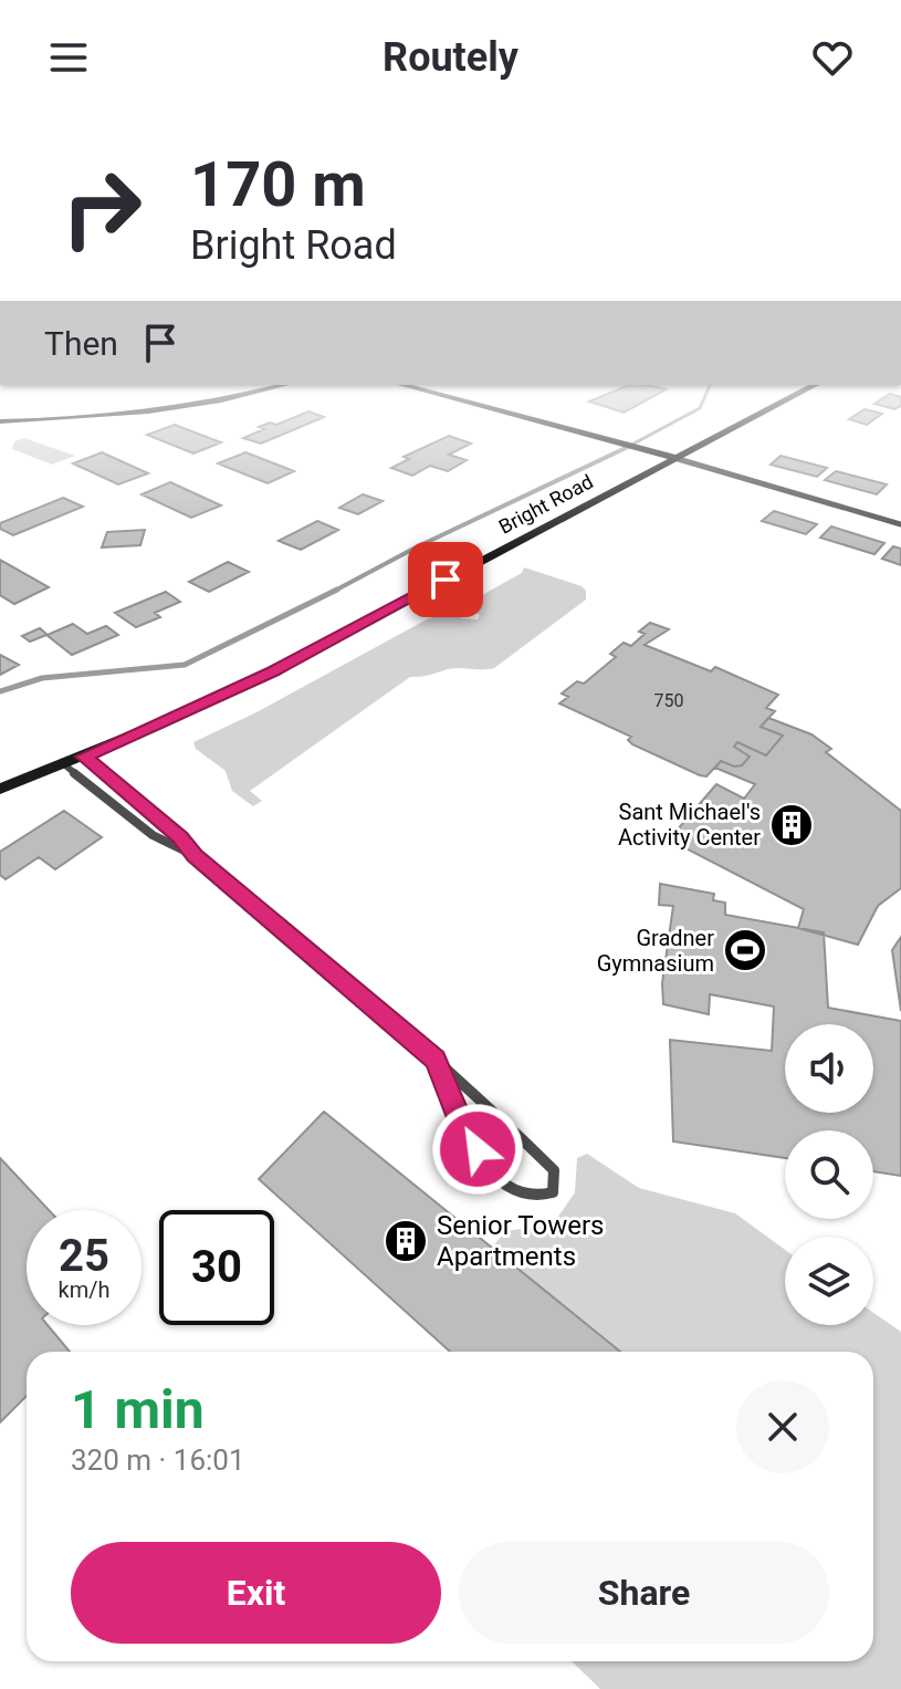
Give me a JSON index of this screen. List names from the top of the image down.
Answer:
{
  "streets": {
    "main road": ["Bright Road"]
  },
  "places": {
    "building": ["Sant Michael's Activity Center", "Senior Towers Apartments"],
    "sports": ["Gradner Gymnasium"]
  },
  "house_numbers": ["750"],
  "page": {
    "header": "Routely",
    "turn": ["170 m", "Bright Road"],
    "then": "Then",
    "speed": "25 km/h",
    "limit": "30",
    "heading": ["1 min", "320 m · 16:01"],
    "buttons": ["Exit", "Share"]
  }
}
